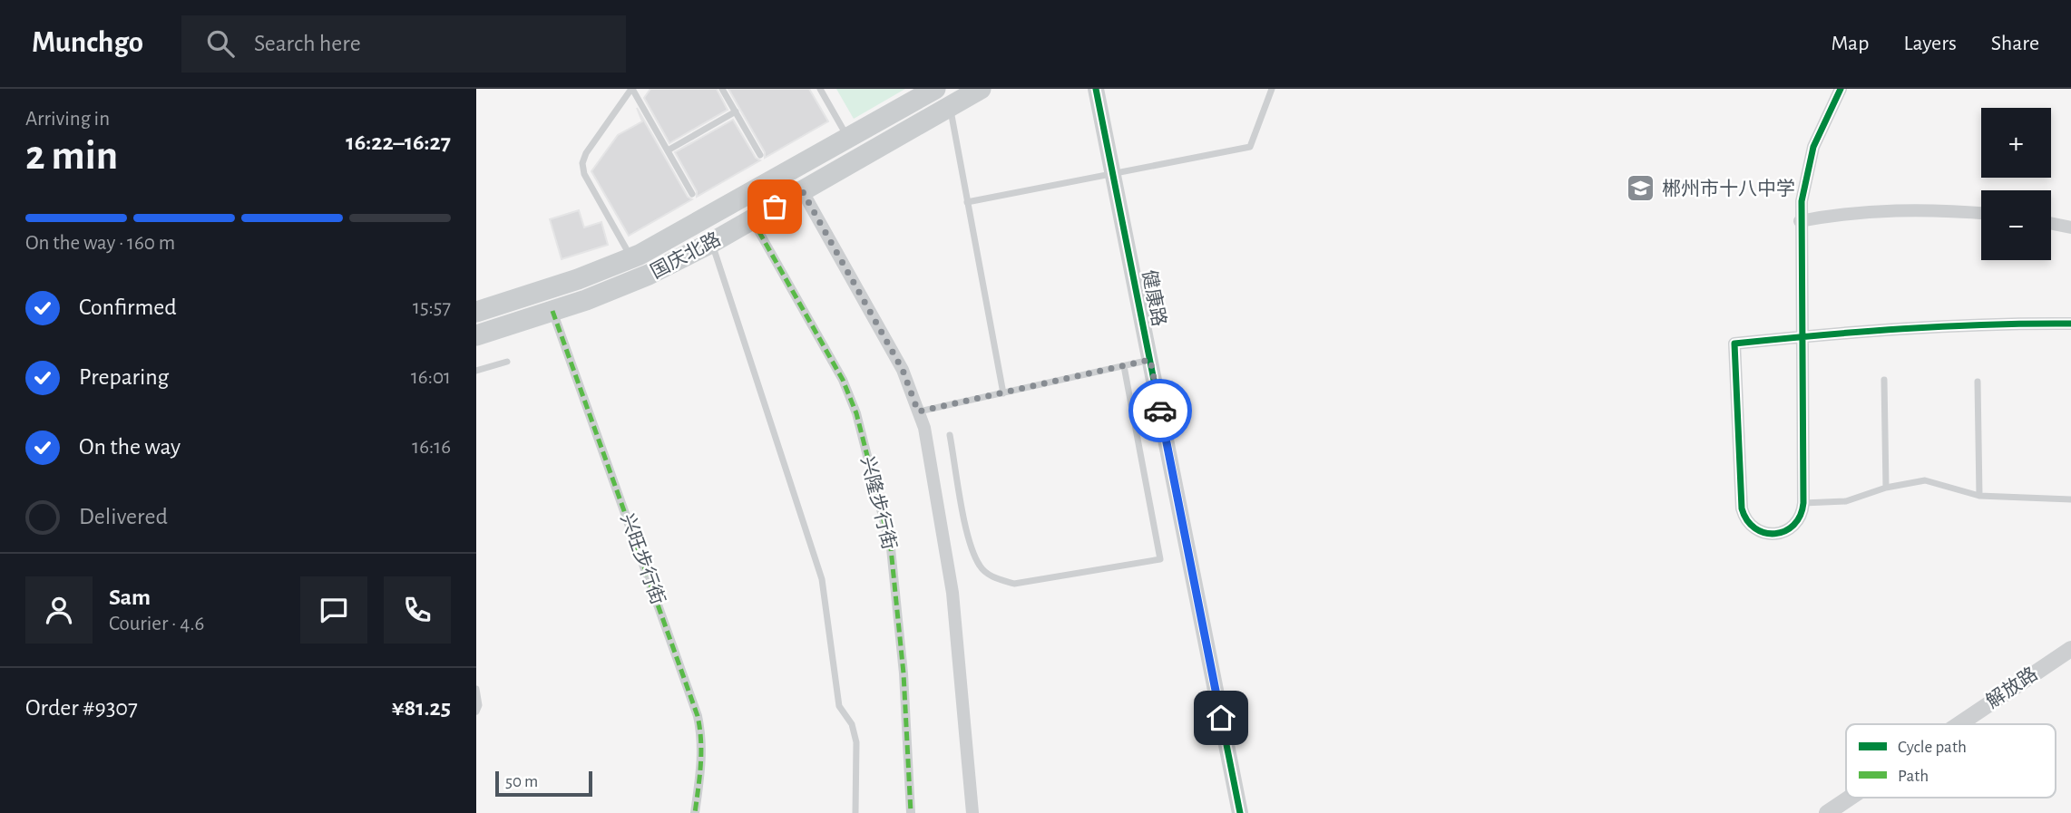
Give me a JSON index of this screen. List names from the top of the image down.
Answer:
{
  "streets": {
    "main road": ["国庆北路"],
    "street": [
      "健康路",
      "兴隆步行街",
      "兴旺步行街",
      "解放路"
    ]
  },
  "crossings": [
    ["国庆北路", "兴隆步行街"],
    ["国庆北路", "兴旺步行街"]
  ],
  "places": {
    "school or university": ["郴州市十八中学"]
  },
  "legend": ["Cycle path", "Path"],
  "scale_bar": "50 m",
  "page": {
    "header": "Munchgo",
    "search": "Search here",
    "nav": ["Map", "Layers", "Share"],
    "heading": ["2 min", "Arriving in", "16:22–16:27"],
    "panel": [
      "Sam",
      "Courier · 4.6",
      "Order #9307",
      "¥81.25"
    ],
    "map_buttons": ["+", "−"],
    "bar": "On the way · 160 m",
    "list": [
      ["Confirmed", "15:57"],
      ["Preparing", "16:01"],
      ["On the way", "16:16"],
      "Delivered"
    ],
    "scale": "50 m"
  }
}
